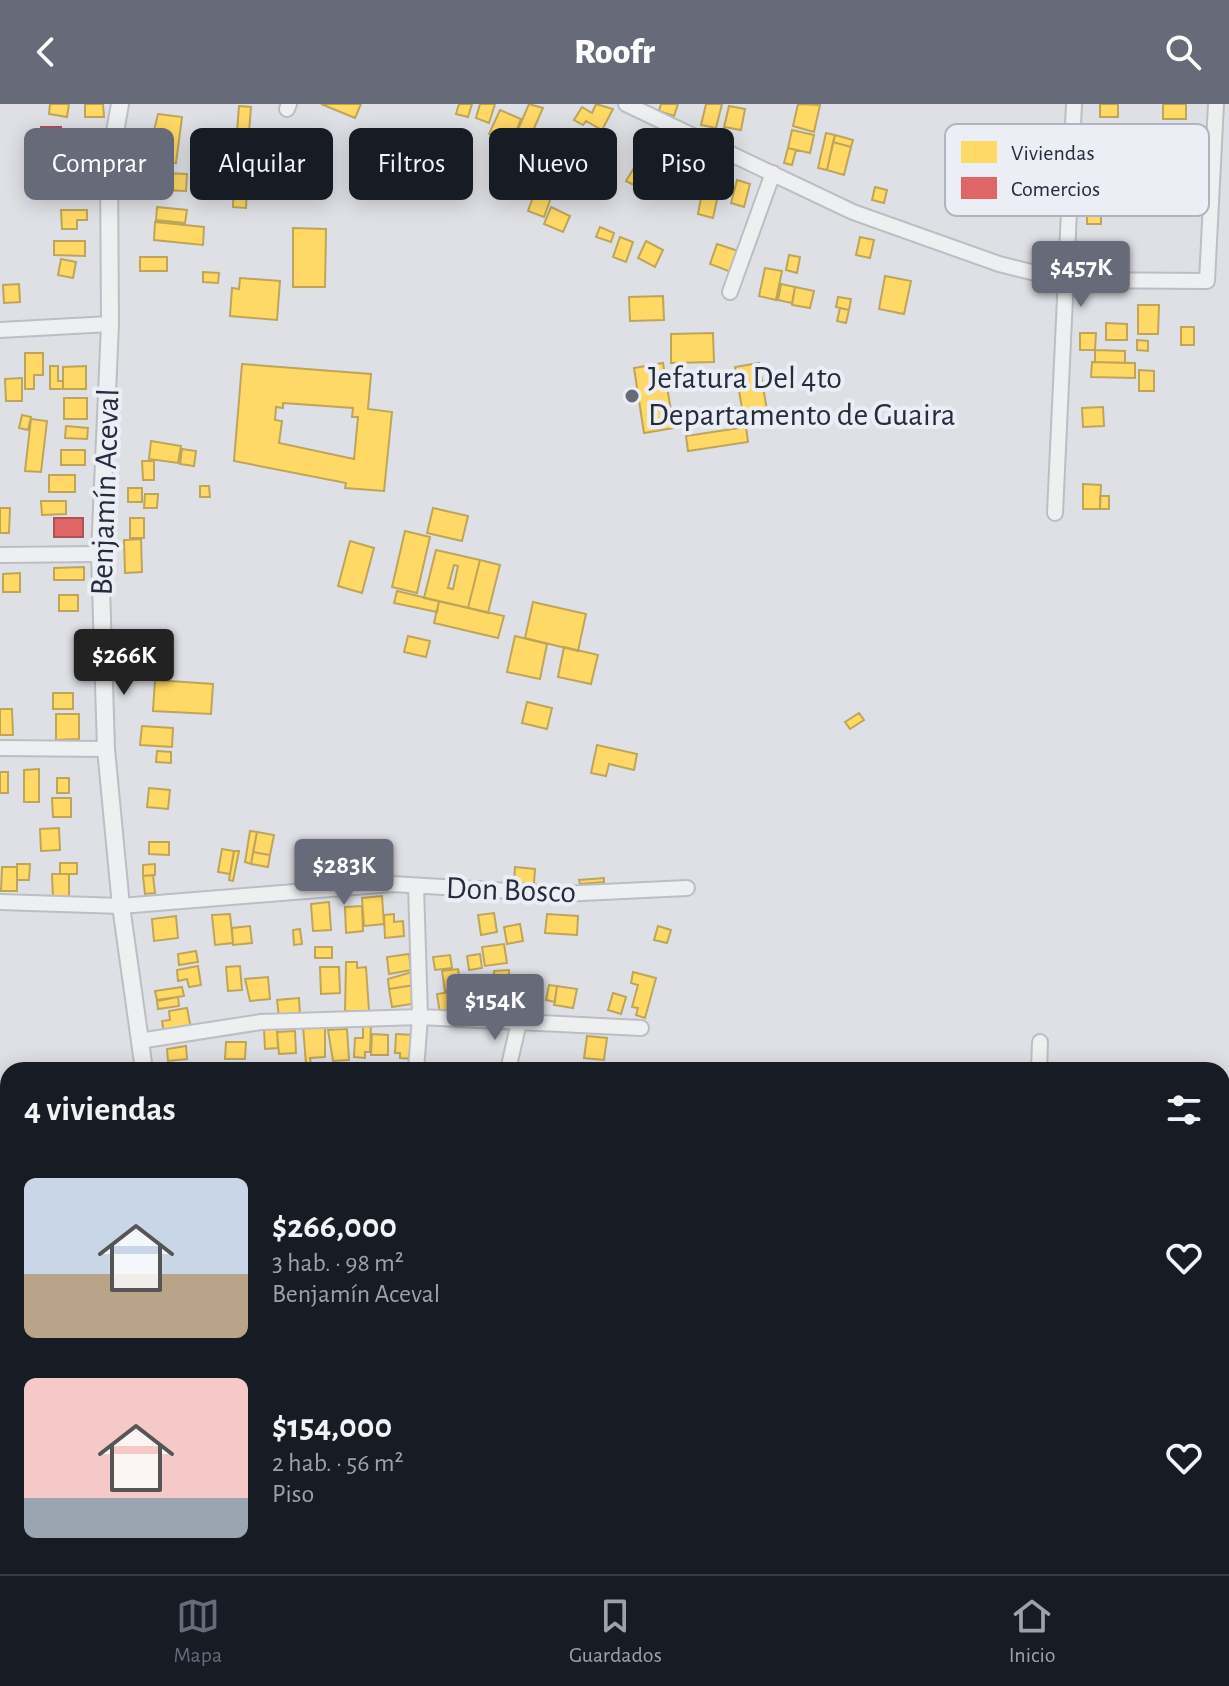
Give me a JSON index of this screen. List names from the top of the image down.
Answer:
{
  "streets": {
    "street": ["Benjamín Aceval", "Don Bosco"]
  },
  "crossings": [
    ["Benjamín Aceval", "Don Bosco"]
  ],
  "places": ["Jefatura Del 4to Departamento de Guaira"],
  "legend": ["Viviendas", "Comercios"],
  "page": {
    "header": "Roofr",
    "chip": [
      "Comprar",
      "Alquilar",
      "Filtros",
      "Nuevo",
      "Piso"
    ],
    "price": [
      "$457K",
      "$266K",
      "$283K",
      "$154K"
    ],
    "heading": "4 viviendas",
    "list": [
      {
        "name": "$266,000",
        "note": "3 hab. · 98 m² · Benjamín Aceval"
      },
      {
        "name": "$154,000",
        "note": "2 hab. · 56 m² · Piso"
      }
    ],
    "tabs": ["Mapa", "Guardados", "Inicio"]
  }
}
